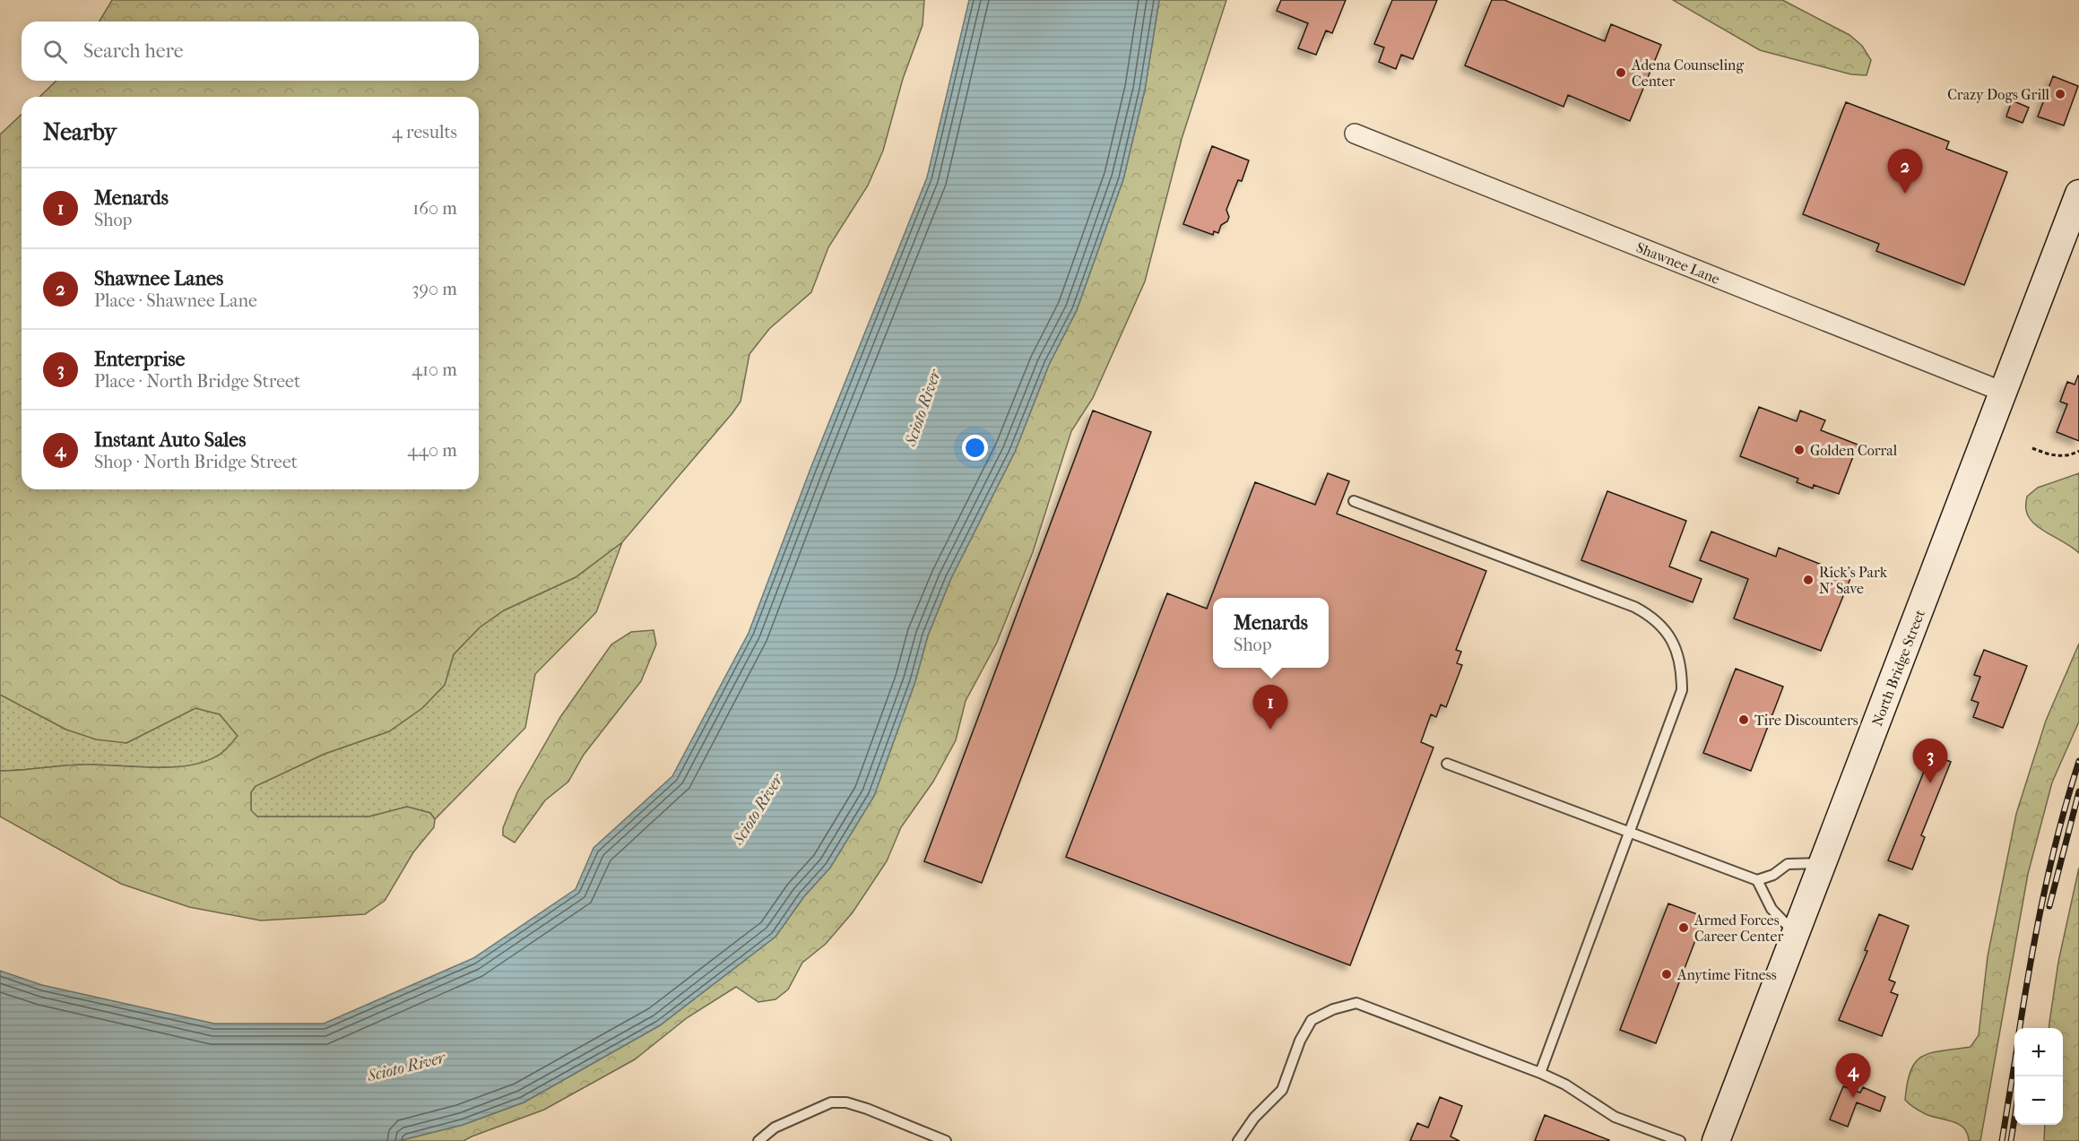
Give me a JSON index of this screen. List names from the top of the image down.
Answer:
{
  "streets": {
    "main road": ["North Bridge Street"],
    "street": ["Shawnee Lane"]
  },
  "crossings": [
    ["Shawnee Lane", "North Bridge Street"]
  ],
  "water": ["Scioto River"],
  "places": [
    "Adena Counseling Center",
    "Crazy Dogs Grill",
    "Golden Corral",
    "Rick's Park N' Save",
    "Tire Discounters",
    "Armed Forces Career Center",
    "Anytime Fitness"
  ],
  "page": {
    "search": "Search here",
    "heading": ["Nearby", "4 results"],
    "pins": [
      "2",
      "1",
      "3",
      "4"
    ],
    "list": [
      {
        "mark": "1",
        "name": "Menards",
        "note": "Shop",
        "value": "160 m"
      },
      {
        "mark": "2",
        "name": "Shawnee Lanes",
        "note": "Place · Shawnee Lane",
        "value": "390 m"
      },
      {
        "mark": "3",
        "name": "Enterprise",
        "note": "Place · North Bridge Street",
        "value": "410 m"
      },
      {
        "mark": "4",
        "name": "Instant Auto Sales",
        "note": "Shop · North Bridge Street",
        "value": "440 m"
      }
    ],
    "popup": ["Menards", "Shop"],
    "map_buttons": ["+", "−"]
  }
}
